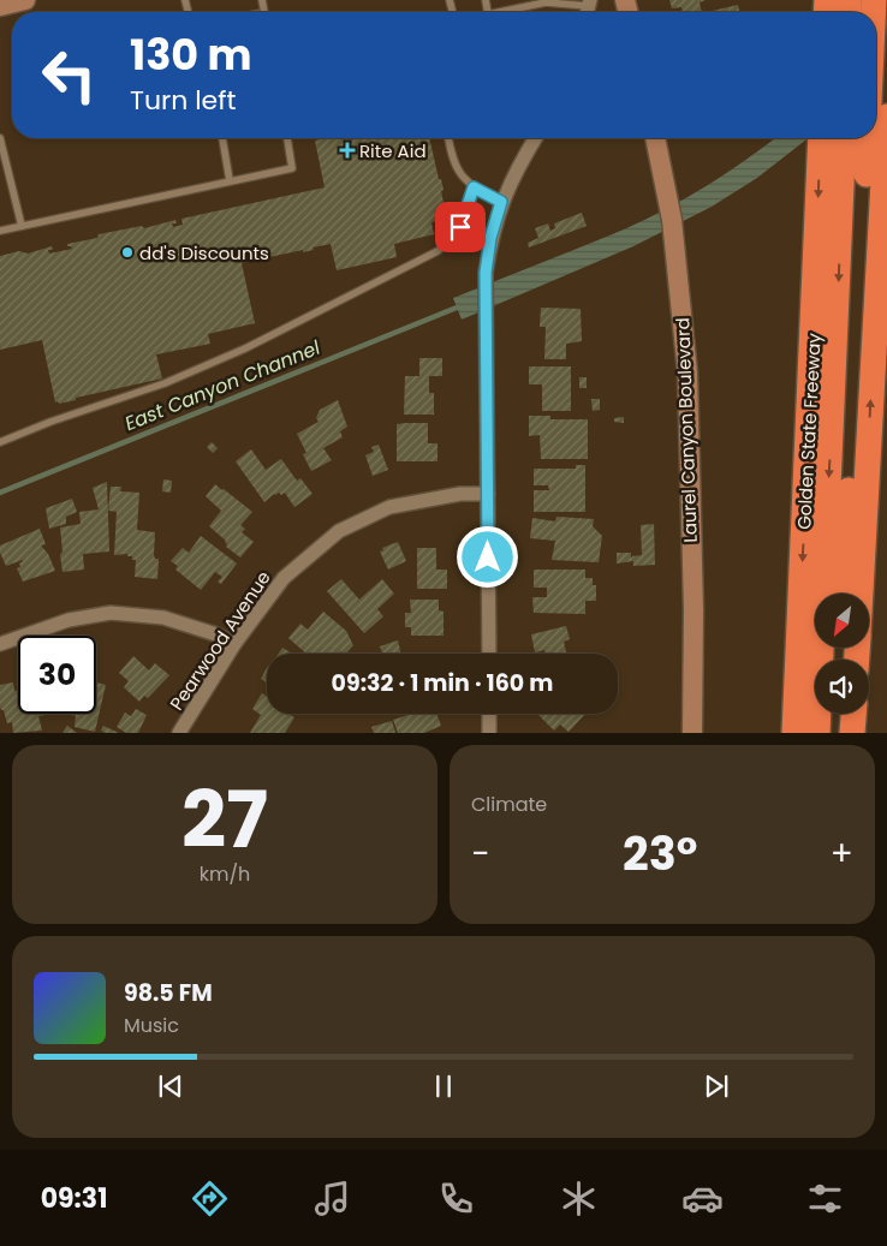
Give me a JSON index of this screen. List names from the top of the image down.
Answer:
{
  "streets": {
    "highway": ["Golden State Freeway"],
    "main road": ["Laurel Canyon Boulevard"],
    "street": ["Pearwood Avenue"]
  },
  "water": ["East Canyon Channel"],
  "places": {
    "health": ["Rite Aid"],
    "other": ["dd's Discounts"]
  },
  "north": "bottom left",
  "page": {
    "turn": ["130 m", "Turn left"],
    "limit": "30",
    "trip": "09:32 · 1 min · 160 m",
    "tile": [
      ["27", "km/h"],
      "Climate"
    ],
    "heat": ["−", "23°", "+"],
    "song": ["98.5 FM", "Music"],
    "tabs": "09:31"
  }
}
